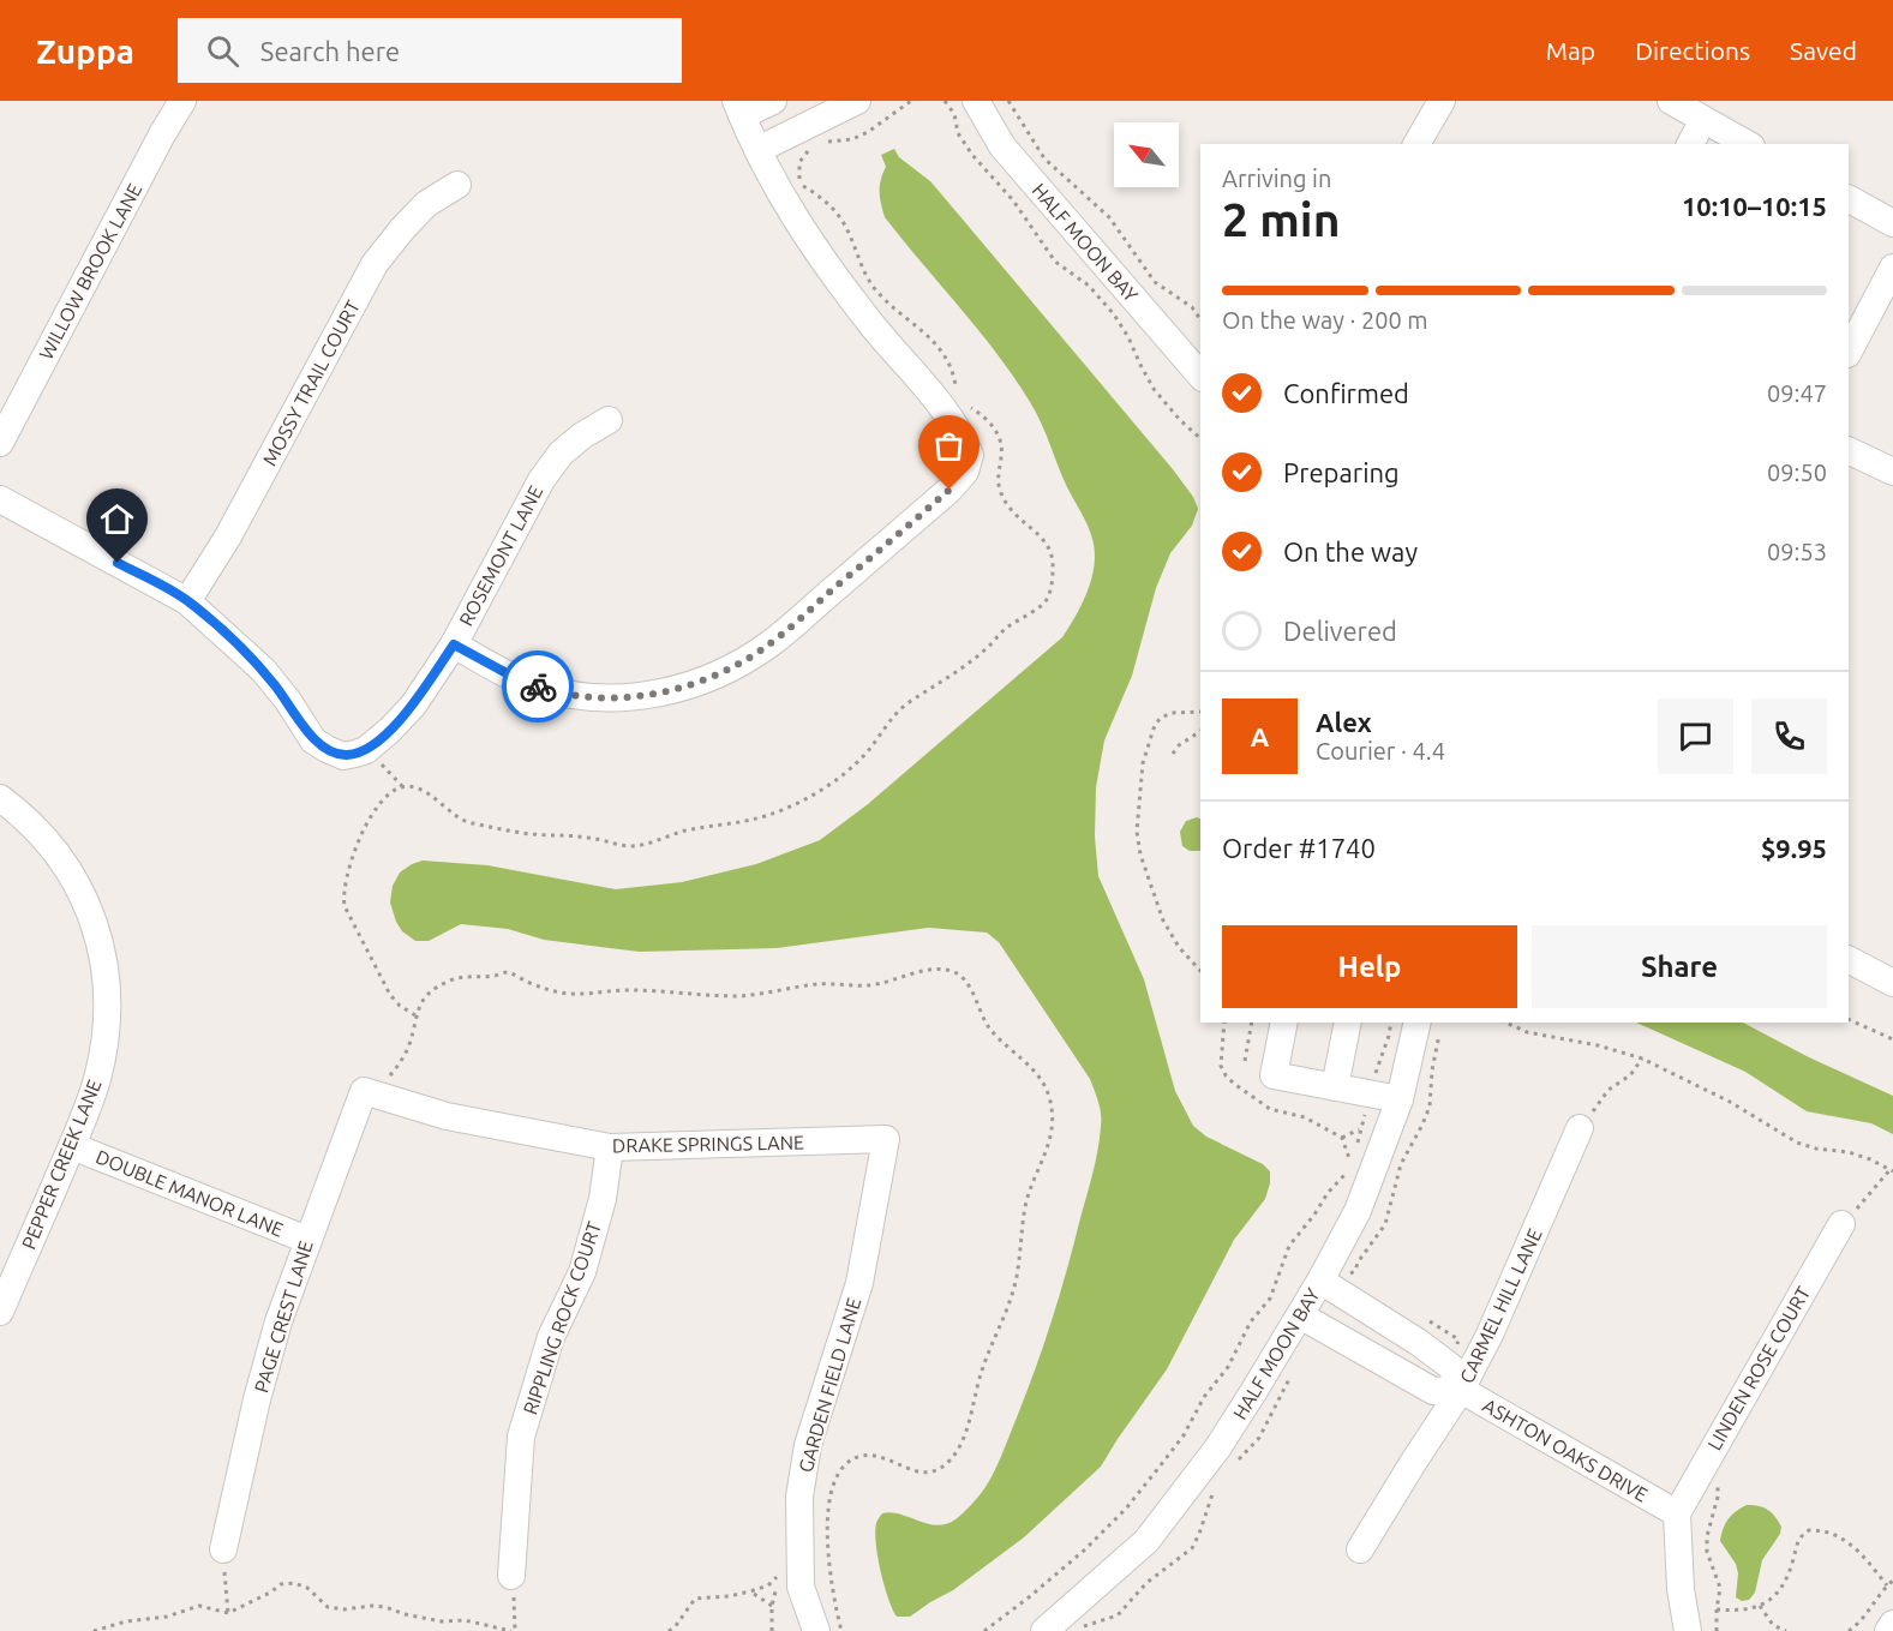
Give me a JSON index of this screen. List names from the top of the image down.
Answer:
{
  "streets": {
    "street": [
      "HALF MOON BAY",
      "WILLOW BROOK LANE",
      "MOSSY TRAIL COURT",
      "ROSEMONT LANE",
      "DRAKE SPRINGS LANE",
      "PEPPER CREEK LANE",
      "DOUBLE MANOR LANE",
      "CARMEL HILL LANE",
      "PAGE CREST LANE",
      "RIPPLING ROCK COURT",
      "LINDEN ROSE COURT",
      "GARDEN FIELD LANE",
      "ASHTON OAKS DRIVE"
    ]
  },
  "crossings": [
    ["HALF MOON BAY", "ASHTON OAKS DRIVE"],
    ["DRAKE SPRINGS LANE", "PAGE CREST LANE"],
    ["DRAKE SPRINGS LANE", "RIPPLING ROCK COURT"],
    ["DRAKE SPRINGS LANE", "GARDEN FIELD LANE"],
    ["PEPPER CREEK LANE", "DOUBLE MANOR LANE"],
    ["DOUBLE MANOR LANE", "PAGE CREST LANE"],
    ["CARMEL HILL LANE", "ASHTON OAKS DRIVE"],
    ["LINDEN ROSE COURT", "ASHTON OAKS DRIVE"]
  ],
  "north": "top left",
  "page": {
    "header": "Zuppa",
    "search": "Search here",
    "nav": ["Map", "Directions", "Saved"],
    "heading": ["2 min", "Arriving in", "10:10–10:15"],
    "panel": [
      "Alex",
      "Courier · 4.4",
      "Order #1740",
      "$9.95"
    ],
    "bar": "On the way · 200 m",
    "list": [
      ["Confirmed", "09:47"],
      ["Preparing", "09:50"],
      ["On the way", "09:53"],
      "Delivered"
    ],
    "round": "A",
    "buttons": ["Help", "Share"]
  }
}
